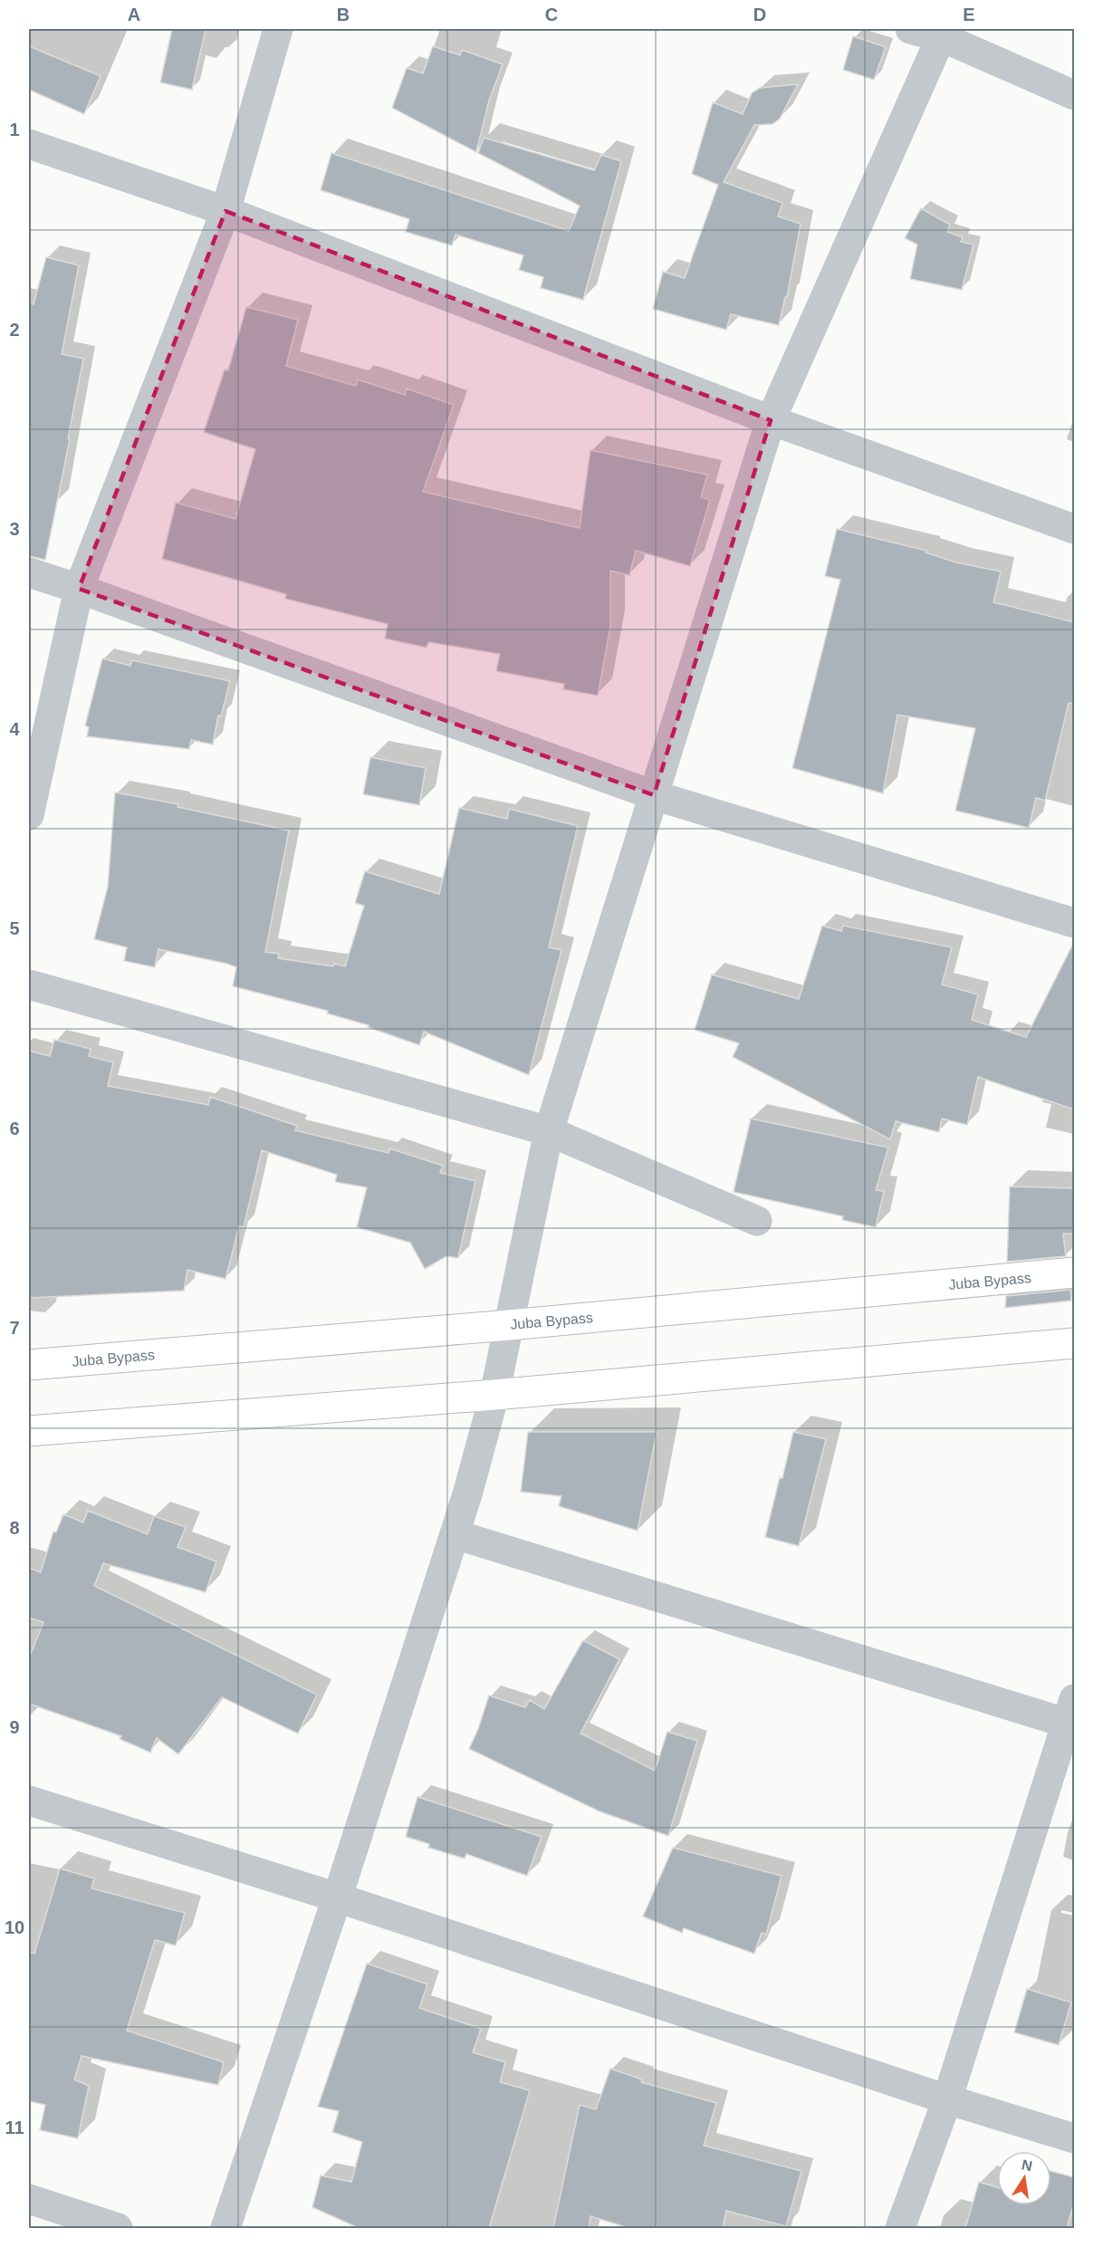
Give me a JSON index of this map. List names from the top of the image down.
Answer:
{
  "streets": {
    "main road": ["Juba Bypass"]
  },
  "north": "top",
  "grid": {
    "columns": [
      "A",
      "B",
      "C",
      "D",
      "E"
    ],
    "rows": [
      "1",
      "2",
      "3",
      "4",
      "5",
      "6",
      "7",
      "8",
      "9",
      "10",
      "11"
    ]
  }
}
